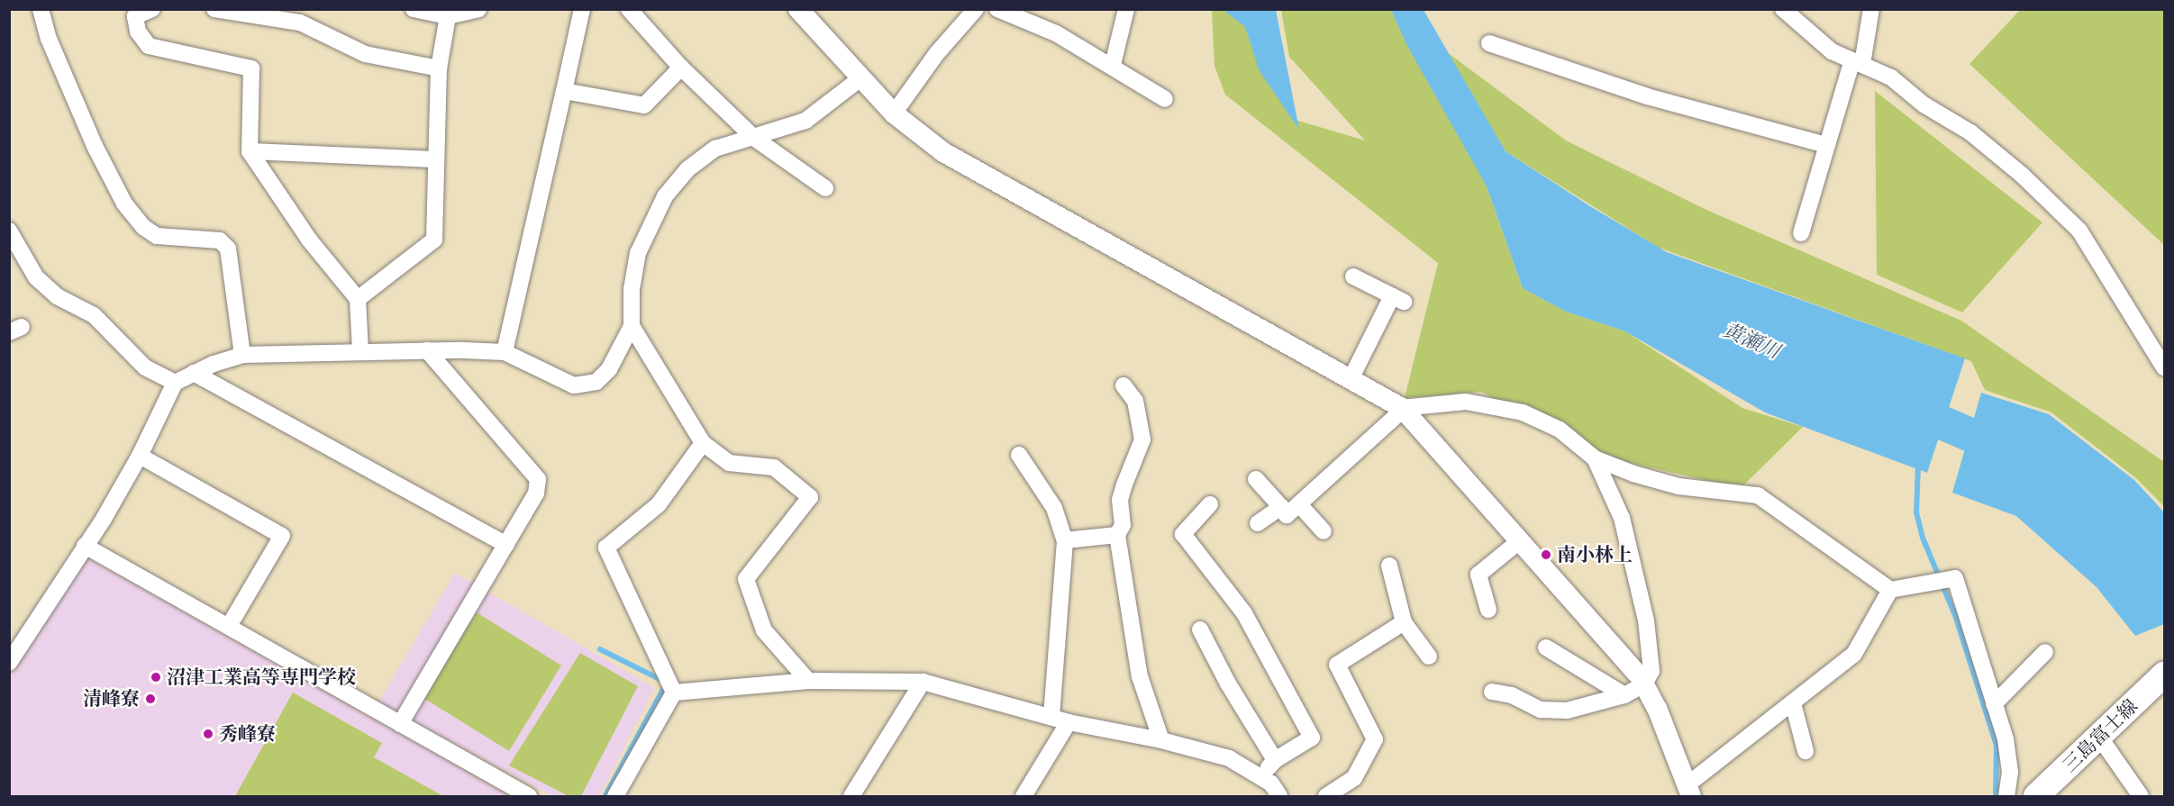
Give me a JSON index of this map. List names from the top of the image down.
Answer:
{
  "streets": {
    "main road": ["三島富士線"]
  },
  "water": ["黄瀬川"],
  "places": [
    "南小林上",
    "沼津工業高等専門学校",
    "清峰寮",
    "秀峰寮"
  ]
}
